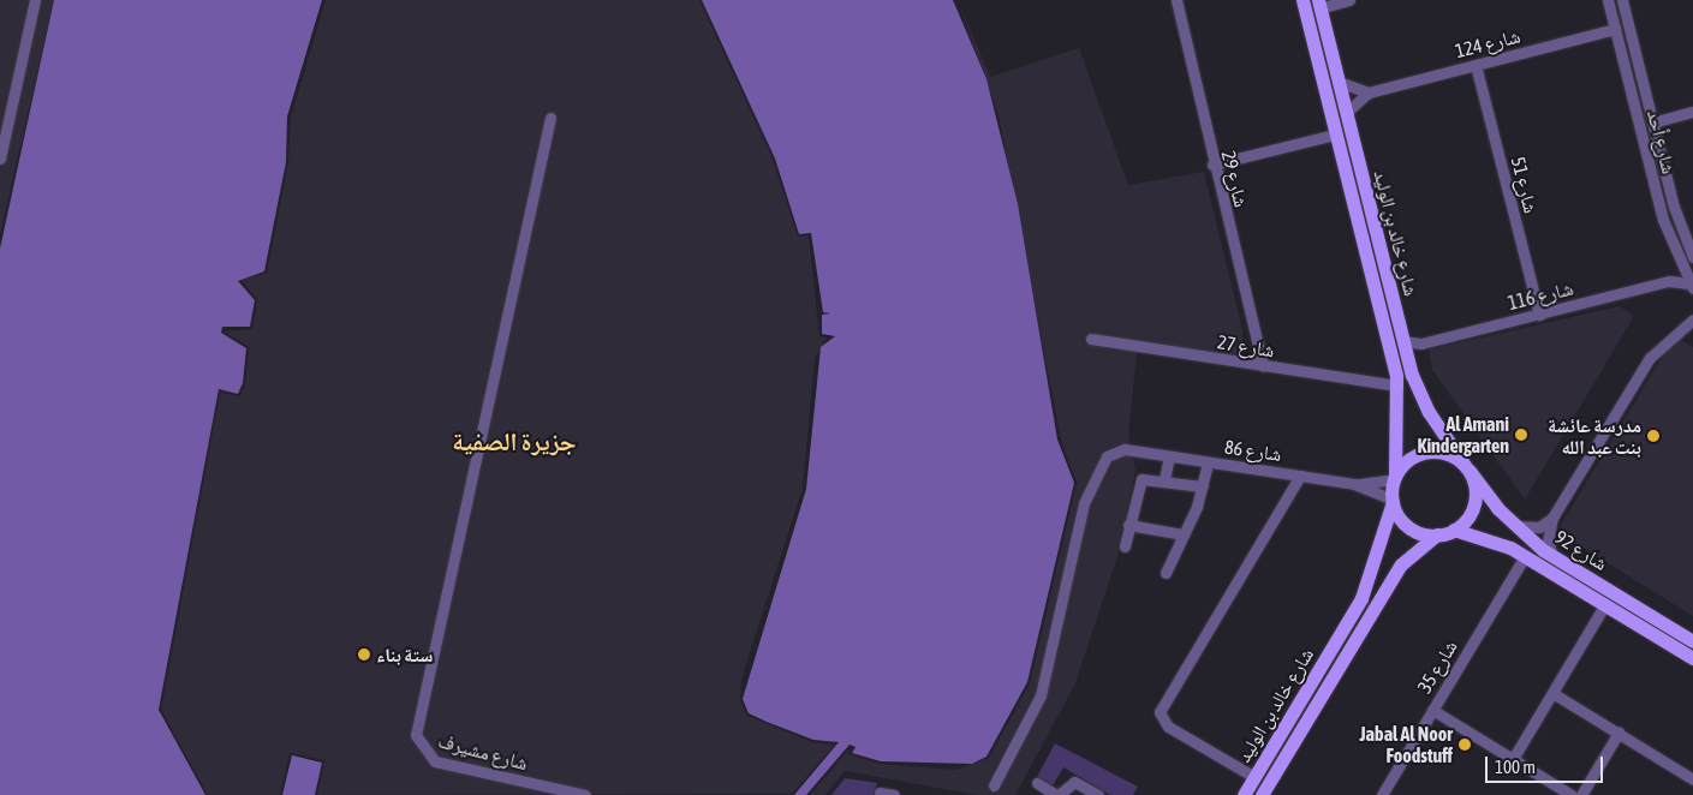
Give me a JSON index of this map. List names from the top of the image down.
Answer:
{
  "streets": {
    "main road": ["شارع خالد بن الوليد", "شارع 92"],
    "street": [
      "شارع 124",
      "شارع أحد",
      "شارع 29",
      "شارع 51",
      "شارع 116",
      "شارع 27",
      "شارع 86",
      "شارع 35",
      "شارع مشيرف"
    ]
  },
  "crossings": [
    ["شارع 124", "شارع أحد"],
    ["شارع 124", "شارع 51"],
    ["شارع 124", "شارع خالد بن الوليد"],
    ["شارع أحد", "شارع 116"],
    ["شارع 29", "شارع 27"],
    ["شارع 51", "شارع 116"],
    ["شارع خالد بن الوليد", "شارع 116"],
    ["شارع خالد بن الوليد", "شارع 27"],
    ["شارع خالد بن الوليد", "شارع 86"],
    ["شارع خالد بن الوليد", "شارع 92"],
    ["شارع 86", "شارع 92"],
    ["شارع 92", "شارع 35"]
  ],
  "districts": ["جزيرة الصفية"],
  "places": [
    "Al Amani Kindergarten",
    "مدرسة عائشة بنت عبد الله",
    "ستة بناء",
    "Jabal Al Noor Foodstuff"
  ],
  "scale_bar": "100 m"
}
